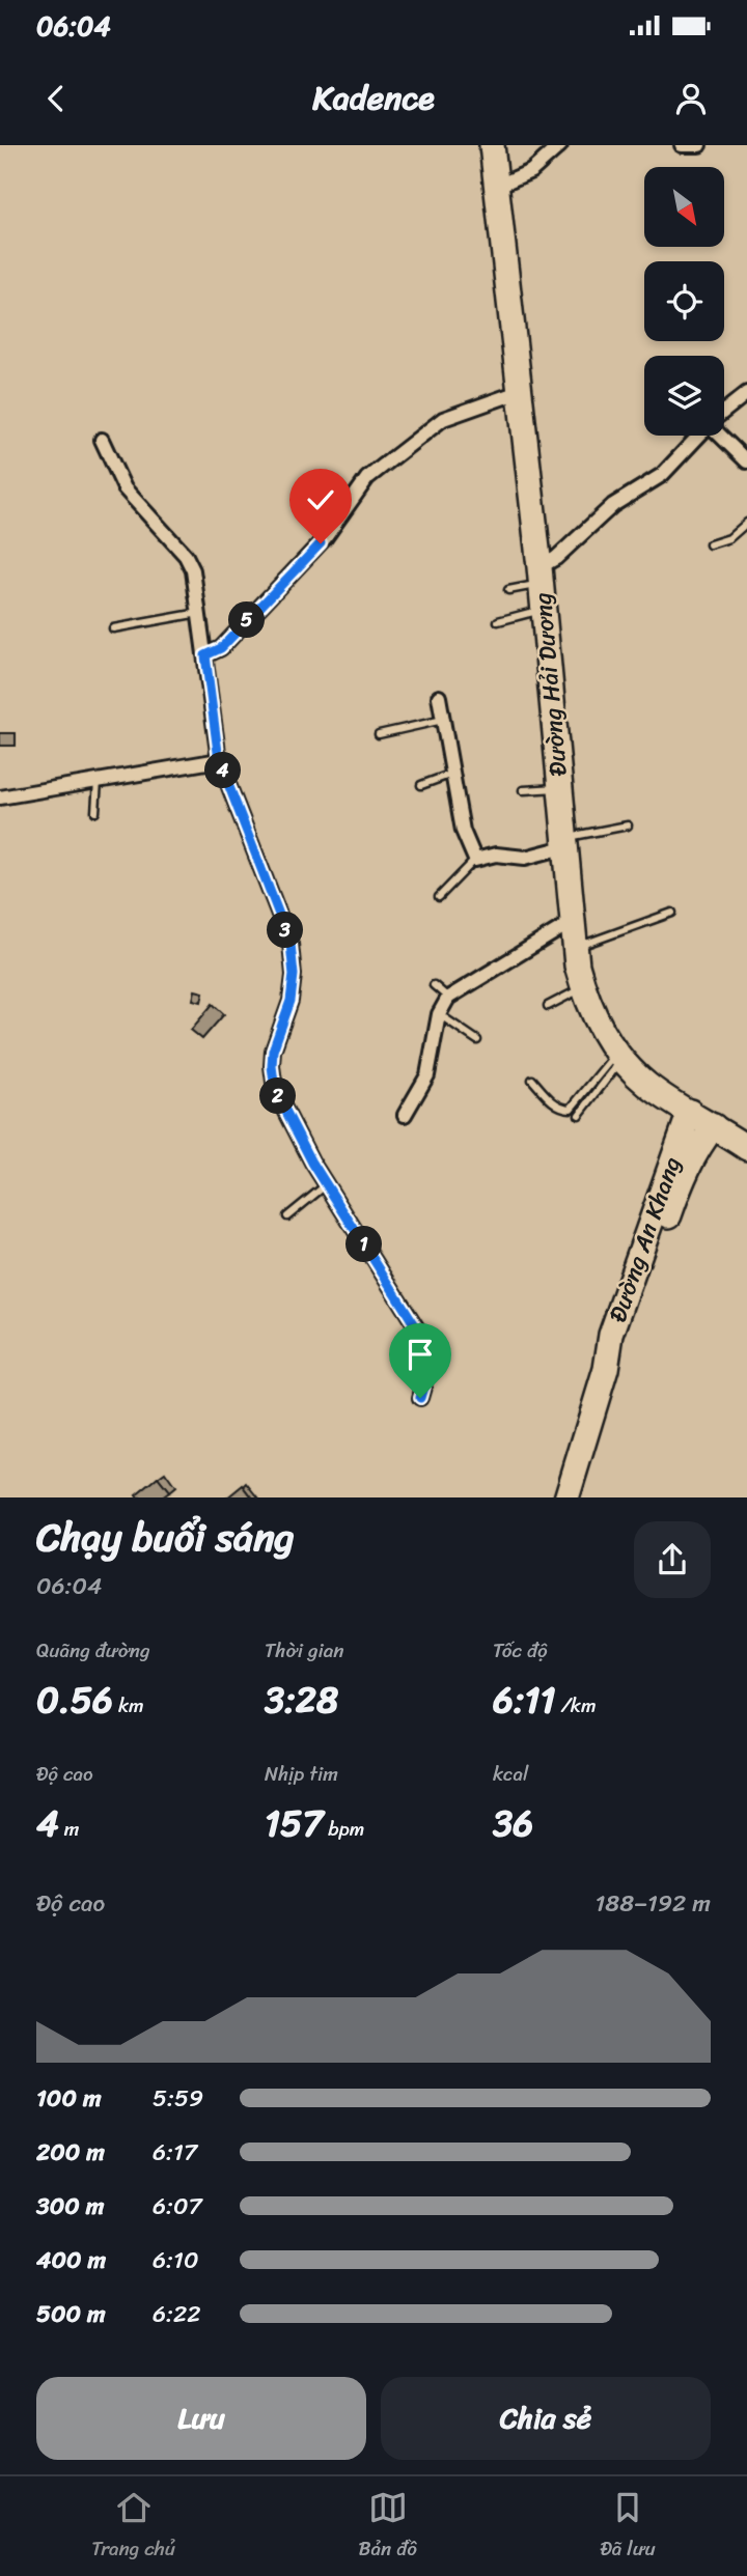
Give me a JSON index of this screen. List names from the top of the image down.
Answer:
{
  "streets": {
    "highway": ["Đường Hải Dương", "Đường An Khang"]
  },
  "crossings": [
    ["Đường Hải Dương", "Đường An Khang"]
  ],
  "north": "bottom right",
  "page": {
    "status": "06:04",
    "header": "Kadence",
    "pins": [
      "5",
      "4",
      "3",
      "2",
      "1"
    ],
    "heading": ["Chạy buổi sáng", "06:04"],
    "stats": [
      ["Quãng đường", "0.56 km"],
      ["Thời gian", "3:28"],
      ["Tốc độ", "6:11 /km"],
      ["Độ cao", "4 m"],
      ["Nhịp tim", "157 bpm"],
      ["kcal", "36"]
    ],
    "chart": ["Độ cao", "188–192 m"],
    "list": [
      {
        "name": "100 m",
        "note": "5:59"
      },
      {
        "name": "200 m",
        "note": "6:17"
      },
      {
        "name": "300 m",
        "note": "6:07"
      },
      {
        "name": "400 m",
        "note": "6:10"
      },
      {
        "name": "500 m",
        "note": "6:22"
      }
    ],
    "buttons": ["Lưu", "Chia sẻ"],
    "tabs": ["Trang chủ", "Bản đồ", "Đã lưu"]
  }
}
